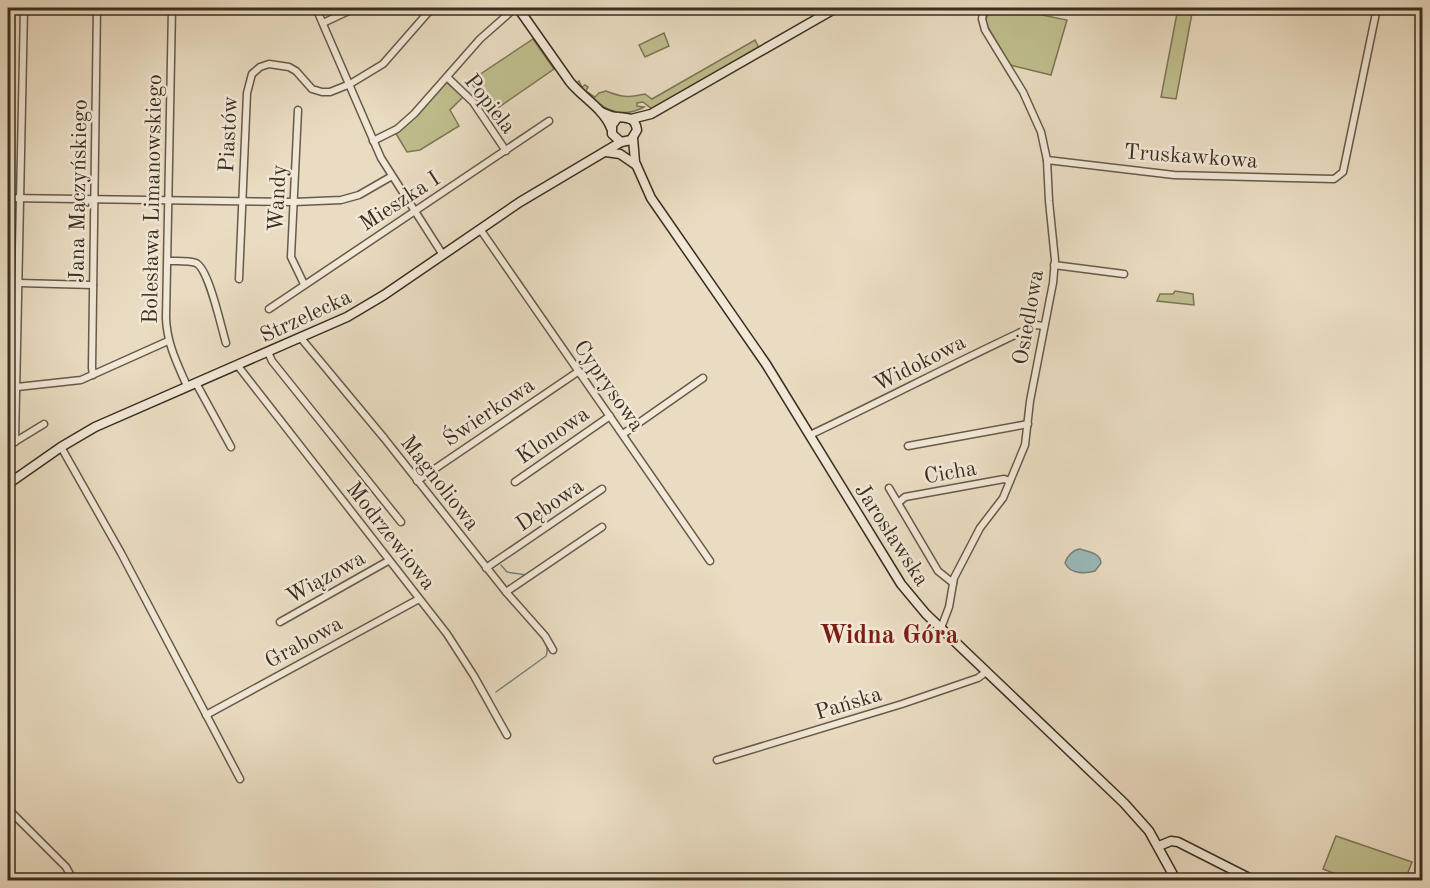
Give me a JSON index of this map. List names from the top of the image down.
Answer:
{
  "streets": {
    "main road": ["Strzelecka", "Jarosławska"],
    "street": [
      "Popiela",
      "Piastów",
      "Truskawkowa",
      "Jana Mączyńskiego",
      "Wandy",
      "Bolesława Limanowskiego",
      "Mieszka I",
      "Osiedlowa",
      "Widokowa",
      "Cyprysowa",
      "Świerkowa",
      "Klonowa",
      "Cicha",
      "Magnoliowa",
      "Dębowa",
      "Modrzewiowa",
      "Wiązowa",
      "Grabowa",
      "Pańska"
    ]
  },
  "crossings": [
    ["Popiela", "Mieszka I"],
    ["Truskawkowa", "Osiedlowa"],
    ["Wandy", "Mieszka I"],
    ["Bolesława Limanowskiego", "Strzelecka"],
    ["Strzelecka", "Cyprysowa"],
    ["Strzelecka", "Magnoliowa"],
    ["Strzelecka", "Jarosławska"],
    ["Strzelecka", "Modrzewiowa"],
    ["Osiedlowa", "Widokowa"],
    ["Osiedlowa", "Cicha"],
    ["Osiedlowa", "Jarosławska"],
    ["Widokowa", "Jarosławska"],
    ["Cyprysowa", "Świerkowa"],
    ["Cyprysowa", "Klonowa"],
    ["Świerkowa", "Magnoliowa"],
    ["Magnoliowa", "Dębowa"],
    ["Jarosławska", "Pańska"],
    ["Modrzewiowa", "Wiązowa"],
    ["Modrzewiowa", "Grabowa"]
  ],
  "districts": ["Widna Góra"]
}
